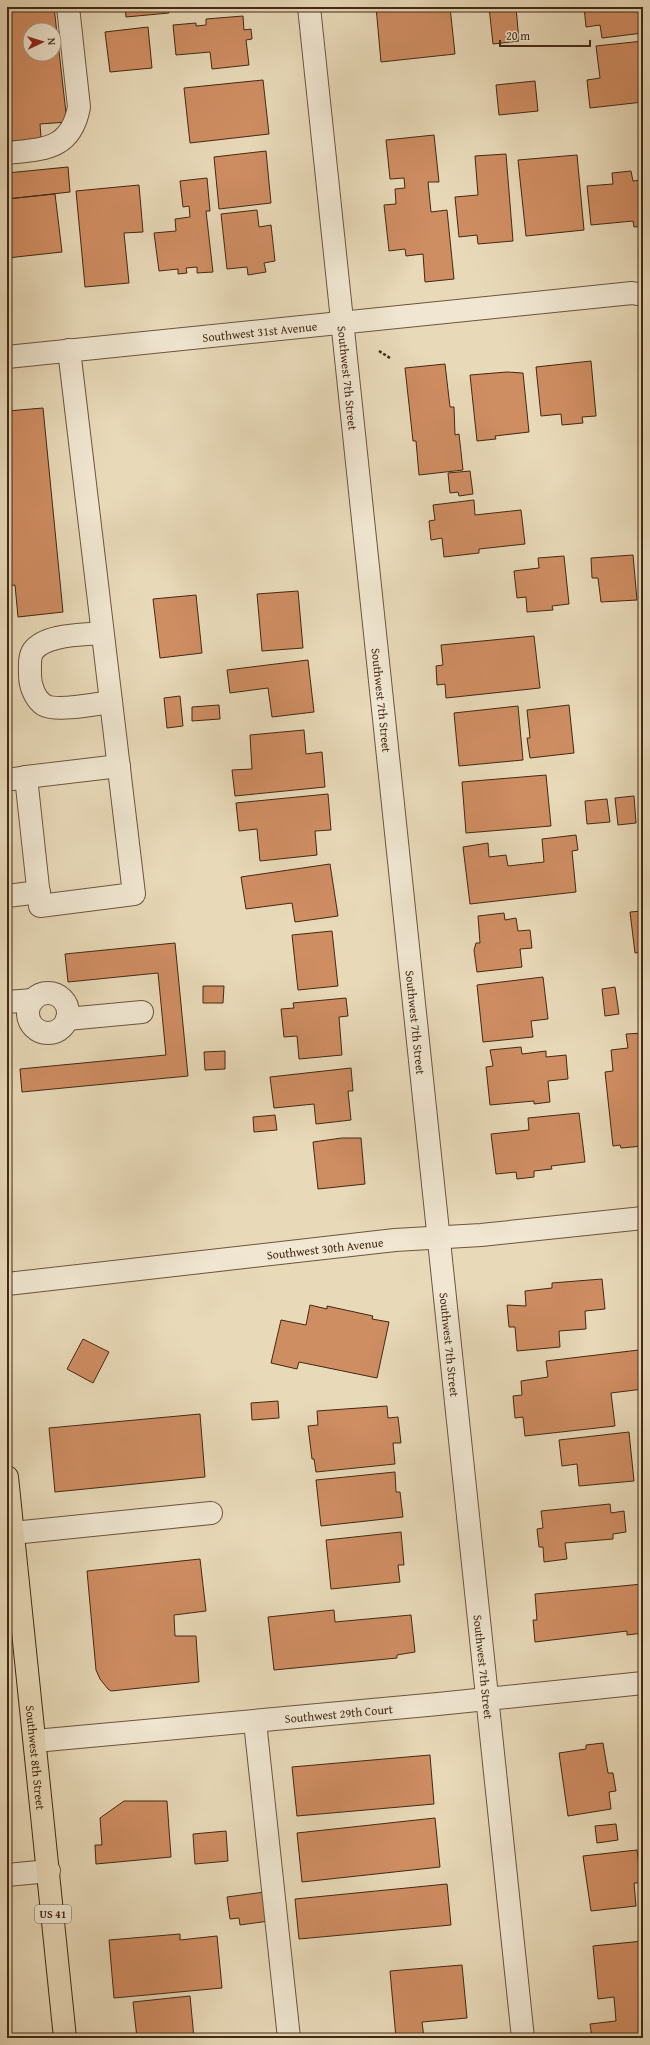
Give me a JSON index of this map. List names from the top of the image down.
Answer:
{
  "streets": {
    "main road": ["Southwest 8th Street", "US 41"],
    "street": [
      "Southwest 31st Avenue",
      "Southwest 7th Street",
      "Southwest 30th Avenue",
      "Southwest 29th Court"
    ]
  },
  "crossings": [
    ["Southwest 31st Avenue", "Southwest 7th Street"],
    ["Southwest 7th Street", "Southwest 30th Avenue"],
    ["Southwest 7th Street", "Southwest 29th Court"],
    ["Southwest 29th Court", "Southwest 8th Street"]
  ],
  "scale_bar": "20 m",
  "north": "right"
}
